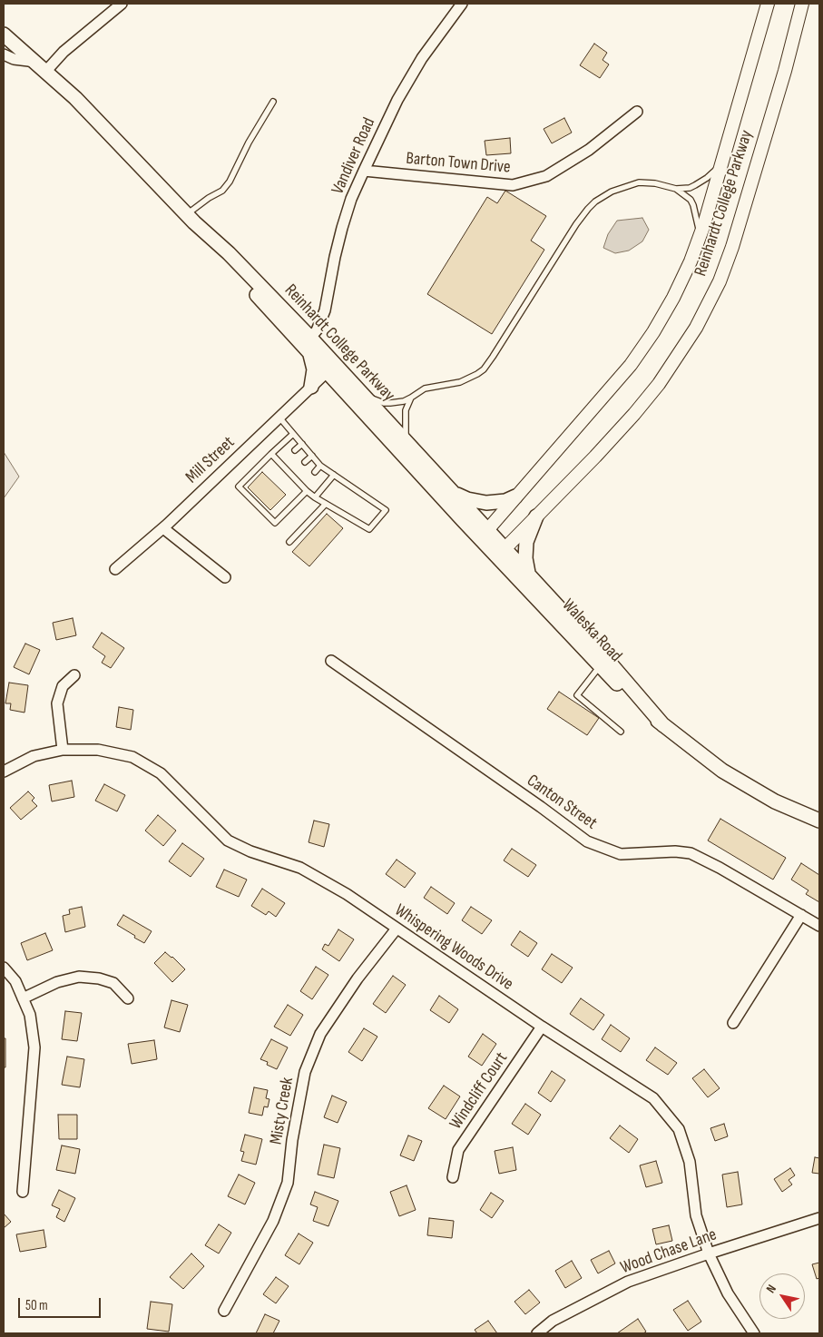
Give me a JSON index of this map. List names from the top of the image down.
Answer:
{
  "streets": {
    "main road": ["Reinhardt College Parkway", "Waleska Road"],
    "street": [
      "Vandiver Road",
      "Barton Town Drive",
      "Mill Street",
      "Canton Street",
      "Whispering Woods Drive",
      "Windcliff Court",
      "Misty Creek",
      "Wood Chase Lane"
    ]
  },
  "crossings": [
    ["Vandiver Road", "Barton Town Drive"],
    ["Vandiver Road", "Reinhardt College Parkway"],
    ["Reinhardt College Parkway", "Mill Street"],
    ["Reinhardt College Parkway", "Waleska Road"],
    ["Whispering Woods Drive", "Windcliff Court"],
    ["Whispering Woods Drive", "Misty Creek"],
    ["Whispering Woods Drive", "Wood Chase Lane"]
  ],
  "scale_bar": "50 m",
  "north": "top left"
}
